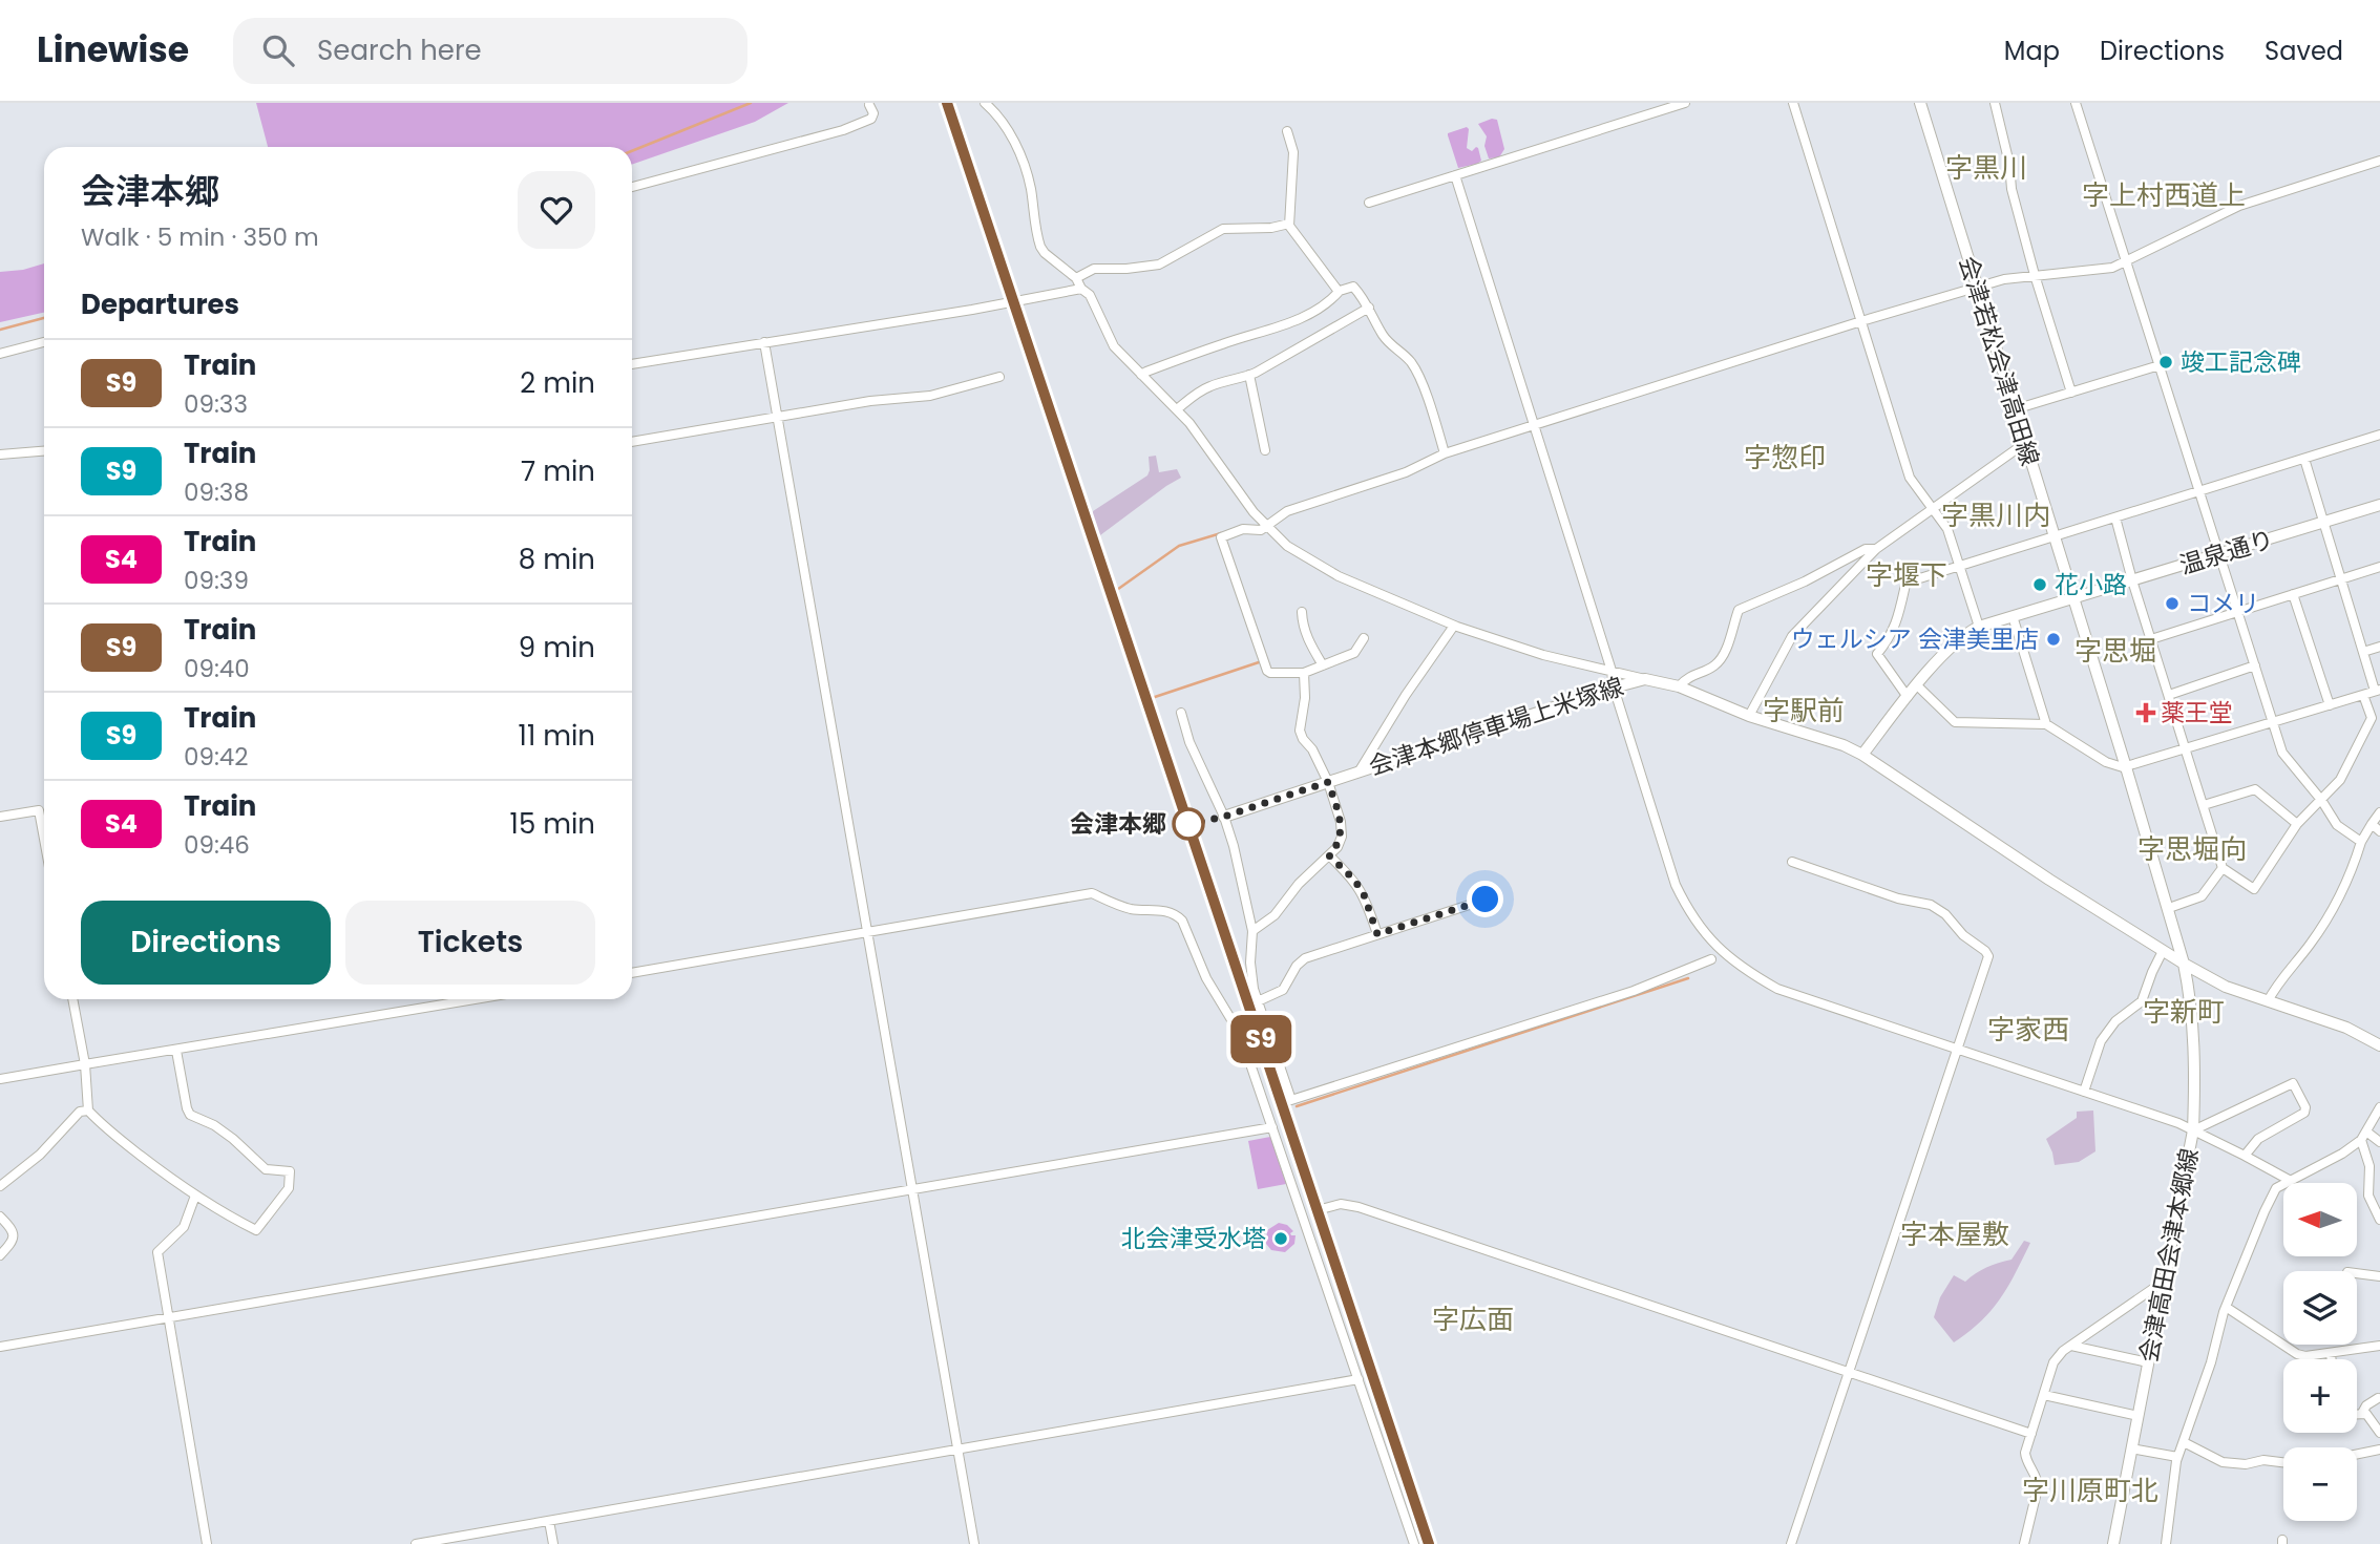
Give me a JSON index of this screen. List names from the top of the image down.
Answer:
{
  "streets": {
    "main road": [
      "会津若松会津高田線",
      "温泉通り",
      "会津本郷停車場上米塚線",
      "会津高田会津本郷線"
    ]
  },
  "crossings": [
    ["会津若松会津高田線", "温泉通り"],
    ["会津若松会津高田線", "会津本郷停車場上米塚線"],
    ["会津若松会津高田線", "会津高田会津本郷線"],
    ["温泉通り", "会津本郷停車場上米塚線"],
    ["会津本郷停車場上米塚線", "会津高田会津本郷線"]
  ],
  "districts": [
    "字黒川",
    "字上村西道上",
    "字惣印",
    "字黒川内",
    "字堰下",
    "字思堀",
    "字駅前",
    "字思堀向",
    "字新町",
    "字家西",
    "字本屋敷",
    "字広面",
    "字川原町北"
  ],
  "places": {
    "other": [
      "竣工記念碑",
      "花小路",
      "コメリ",
      "ウェルシア 会津美里店",
      "会津本郷",
      "北会津受水塔"
    ],
    "health": ["薬王堂"]
  },
  "north": "left",
  "page": {
    "header": "Linewise",
    "search": "Search here",
    "nav": ["Map", "Directions", "Saved"],
    "on_map": "S9",
    "heading": [
      ["会津本郷", "Walk · 5 min · 350 m"],
      "Departures"
    ],
    "list": [
      {
        "mark": "S9",
        "name": "Train",
        "note": "09:33",
        "value": "2 min"
      },
      {
        "mark": "S9",
        "name": "Train",
        "note": "09:38",
        "value": "7 min"
      },
      {
        "mark": "S4",
        "name": "Train",
        "note": "09:39",
        "value": "8 min"
      },
      {
        "mark": "S9",
        "name": "Train",
        "note": "09:40",
        "value": "9 min"
      },
      {
        "mark": "S9",
        "name": "Train",
        "note": "09:42",
        "value": "11 min"
      },
      {
        "mark": "S4",
        "name": "Train",
        "note": "09:46",
        "value": "15 min"
      }
    ],
    "buttons": ["Directions", "Tickets"],
    "map_buttons": ["+", "−"]
  }
}
